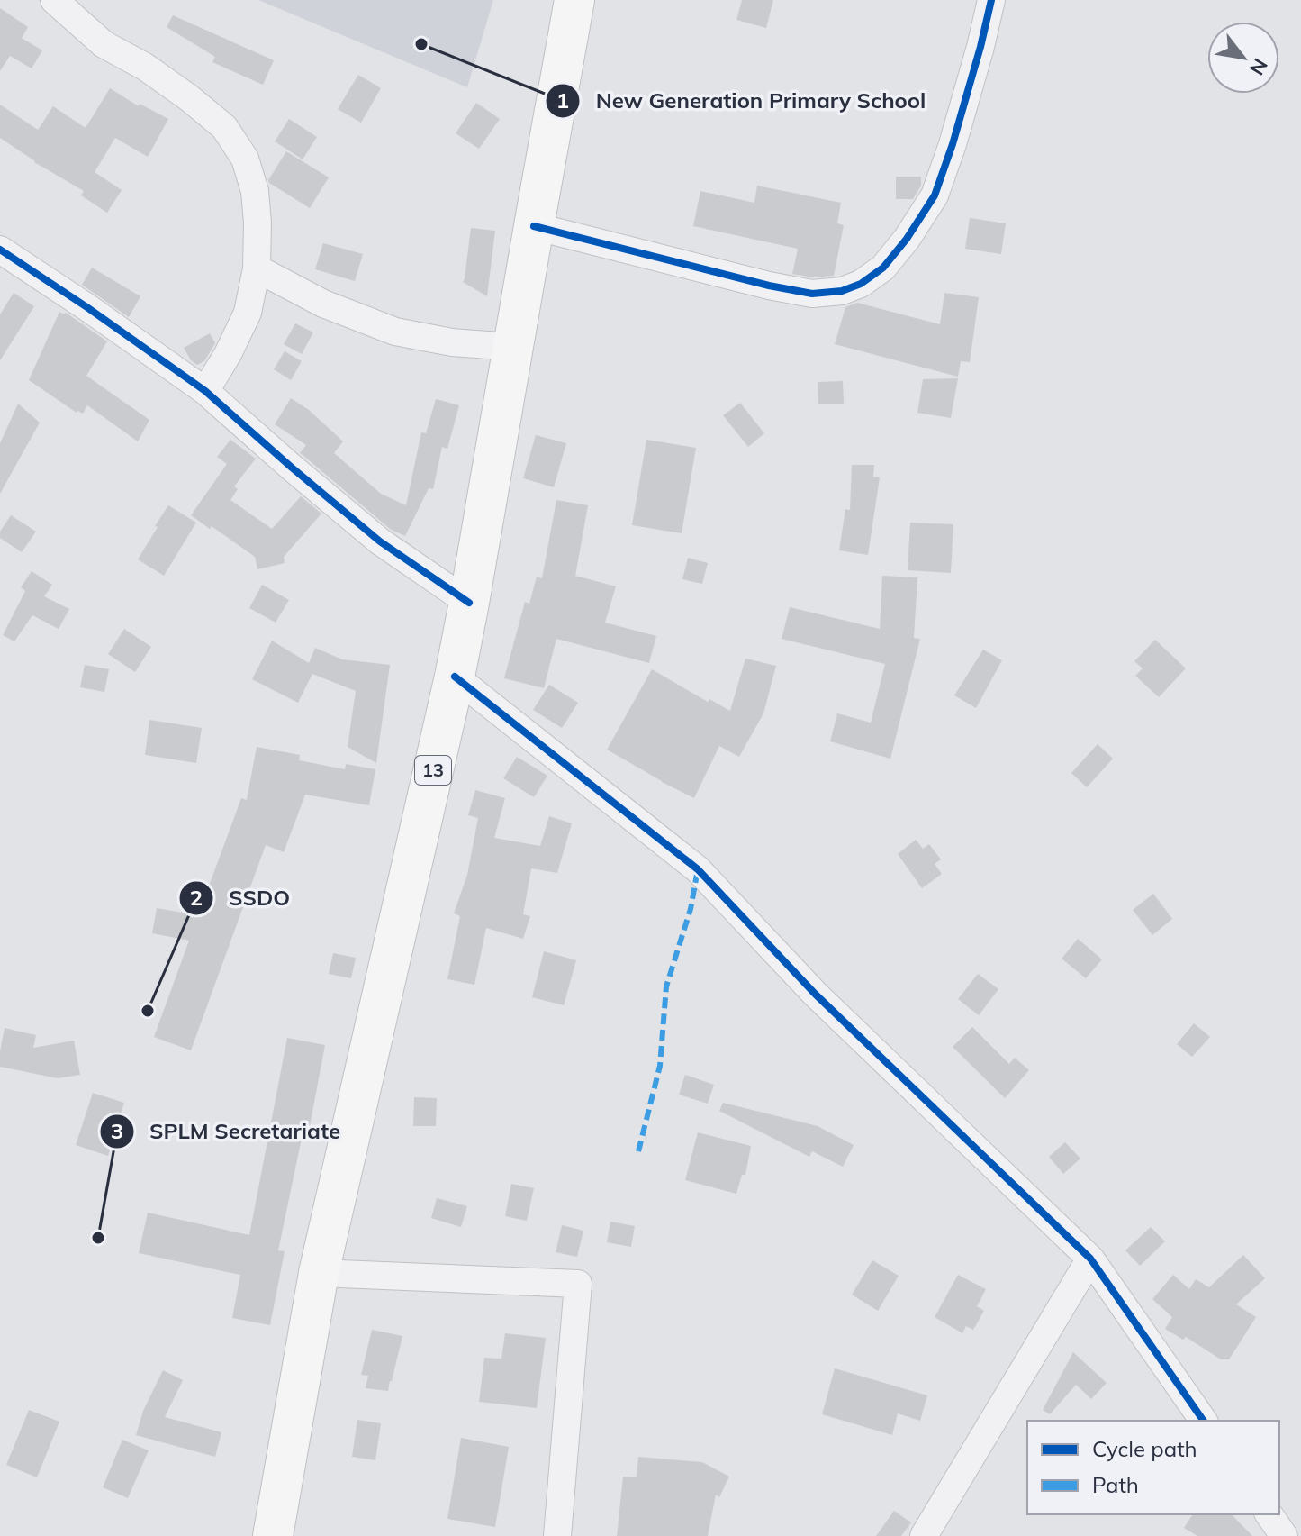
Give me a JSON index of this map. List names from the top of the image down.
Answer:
{
  "streets": {
    "main road": ["13"]
  },
  "places": ["New Generation Primary School", "SSDO", "SPLM Secretariate"],
  "legend": ["Cycle path", "Path"],
  "north": "bottom right"
}
